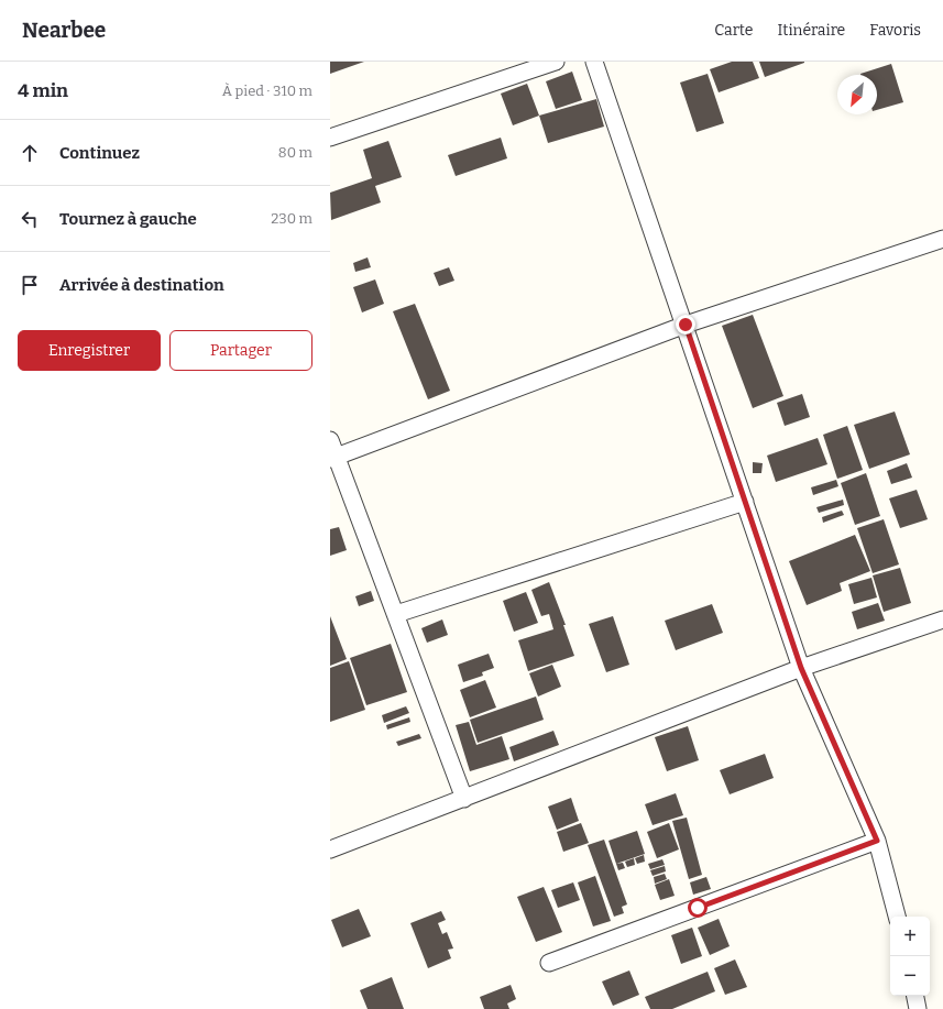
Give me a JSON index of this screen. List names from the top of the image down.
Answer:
{
  "north": "bottom left",
  "page": {
    "header": "Nearbee",
    "nav": ["Carte", "Itinéraire", "Favoris"],
    "heading": ["4 min", "À pied · 310 m"],
    "list": [
      ["Continuez", "80 m"],
      ["Tournez à gauche", "230 m"],
      "Arrivée à destination"
    ],
    "buttons": ["Enregistrer", "Partager"],
    "map_buttons": ["+", "−"]
  }
}
